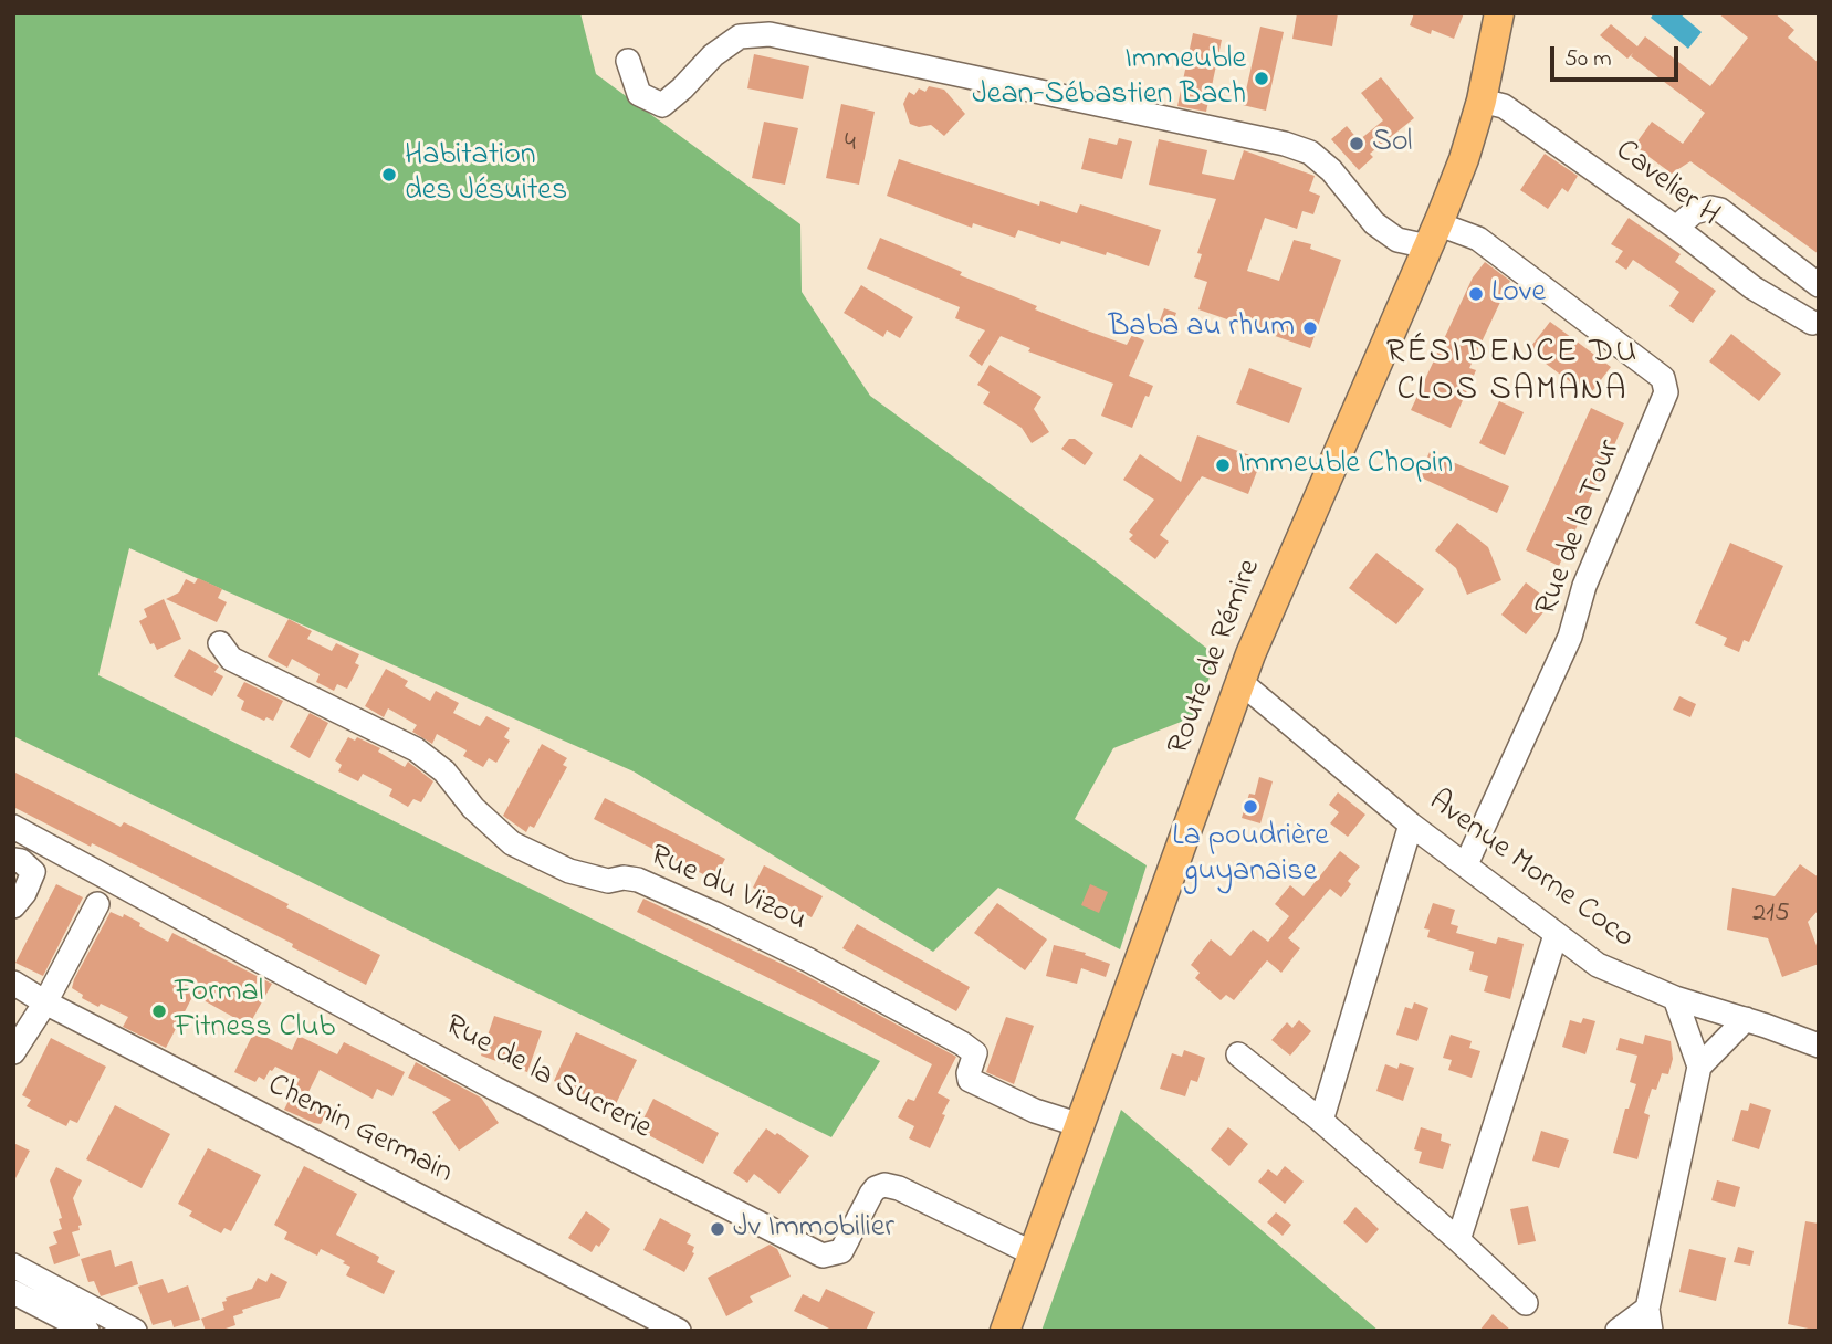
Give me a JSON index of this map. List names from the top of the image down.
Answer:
{
  "streets": {
    "main road": ["Route de Rémire"],
    "street": [
      "Cavelier H",
      "Rue de la Tour",
      "Avenue Morne Coco",
      "Rue du Vizou",
      "Rue de la Sucrerie",
      "Chemin Germain"
    ]
  },
  "crossings": [
    ["Cavelier H", "Route de Rémire"],
    ["Rue de la Tour", "Route de Rémire"],
    ["Rue de la Tour", "Avenue Morne Coco"],
    ["Route de Rémire", "Avenue Morne Coco"],
    ["Route de Rémire", "Rue du Vizou"],
    ["Route de Rémire", "Rue de la Sucrerie"]
  ],
  "districts": ["RÉSIDENCE DU CLOS SAMANA"],
  "places": [
    "Immeuble Jean-Sébastien Bach",
    "Sol",
    "Habitation des Jésuites",
    "Love",
    "Baba au rhum",
    "Immeuble Chopin",
    "La poudrière guyanaise",
    "Formal Fitness Club",
    "Jv Immobilier"
  ],
  "house_numbers": ["4", "215"],
  "scale_bar": "50 m"
}
